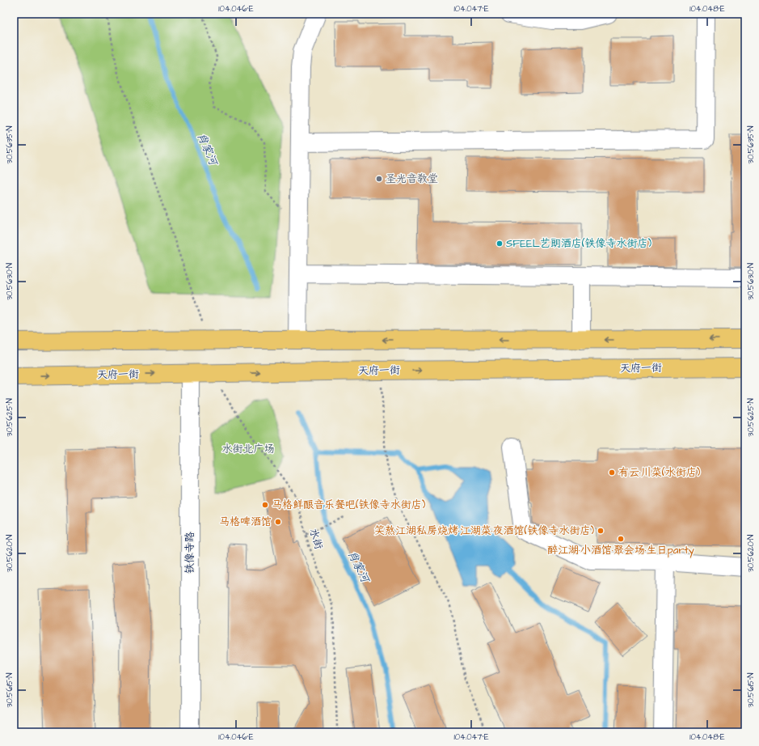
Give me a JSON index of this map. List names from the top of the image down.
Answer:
{
  "streets": {
    "main road": ["天府一街"],
    "street": ["铁像寺路"],
    "path": ["水街"]
  },
  "crossings": [
    ["天府一街", "水街"],
    ["天府一街", "铁像寺路"]
  ],
  "water": ["肖家河"],
  "parks": ["水街北广场"],
  "places": [
    "圣光音教堂",
    "SFEEL艺朗酒店(铁像寺水街店)",
    "有云·川菜(水街店)",
    "马格鲜酿音乐餐吧(铁像寺水街店)",
    "马格啤酒馆",
    "笑熬江湖私房烧烤·江湖菜·夜酒馆(铁像寺水街店)",
    "醉江湖·小酒馆·聚会场·生日party"
  ],
  "coordinates": [
    "104.046°E",
    "104.047°E",
    "104.048°E",
    "30.5635°N",
    "30.5630°N",
    "30.5625°N",
    "30.5620°N",
    "30.5615°N"
  ]
}
